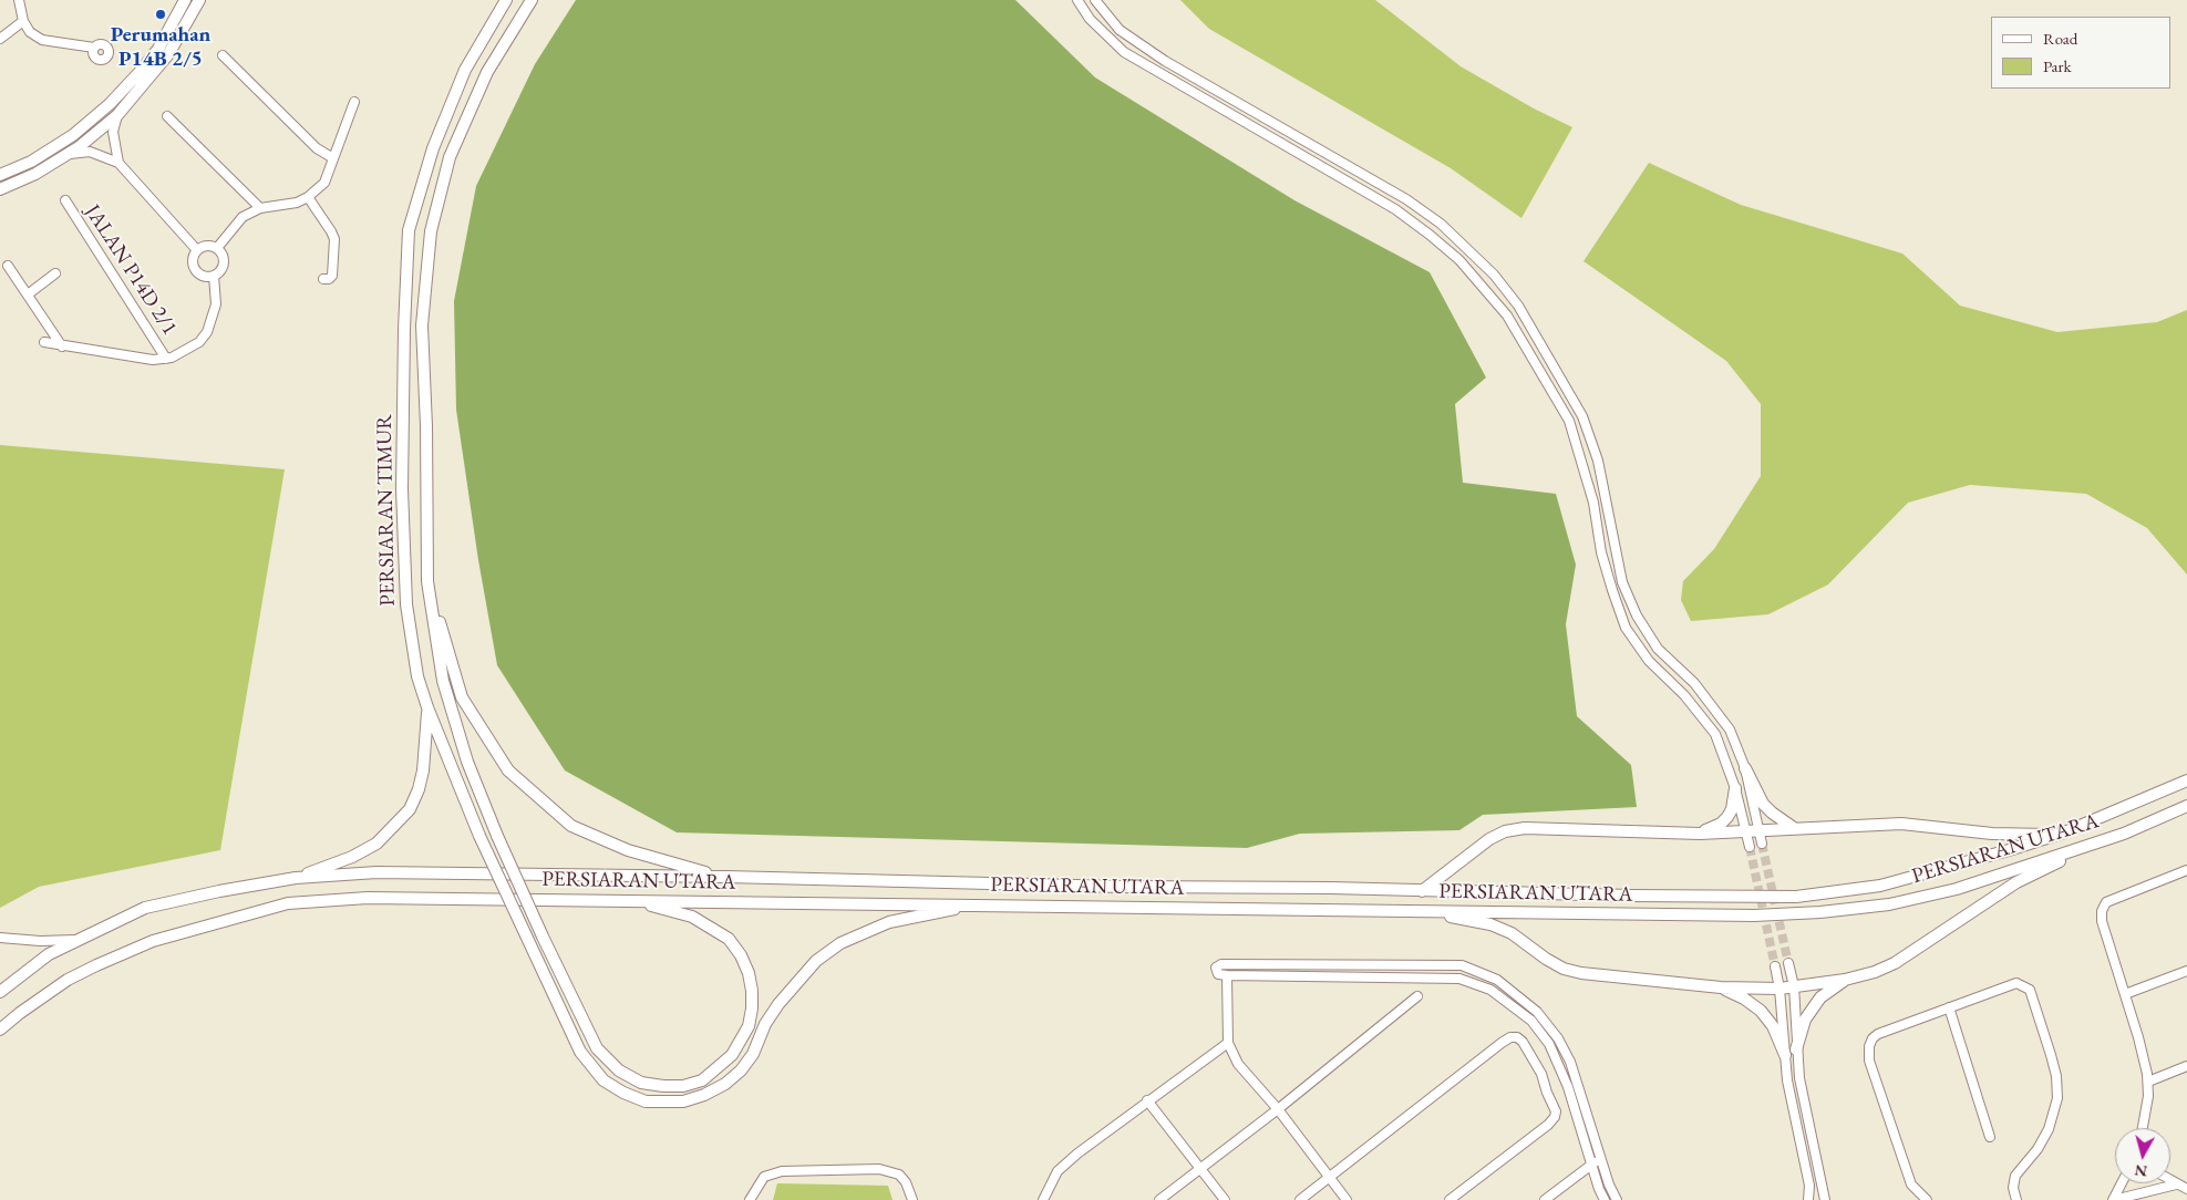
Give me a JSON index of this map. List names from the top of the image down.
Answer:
{
  "streets": {
    "main road": ["PERSIARAN TIMUR", "PERSIARAN UTARA"],
    "street": ["JALAN P14D 2/1"]
  },
  "crossings": [
    ["PERSIARAN TIMUR", "PERSIARAN UTARA"]
  ],
  "places": ["Perumahan P14B 2/5"],
  "legend": ["Road", "Park"],
  "north": "bottom"
}
